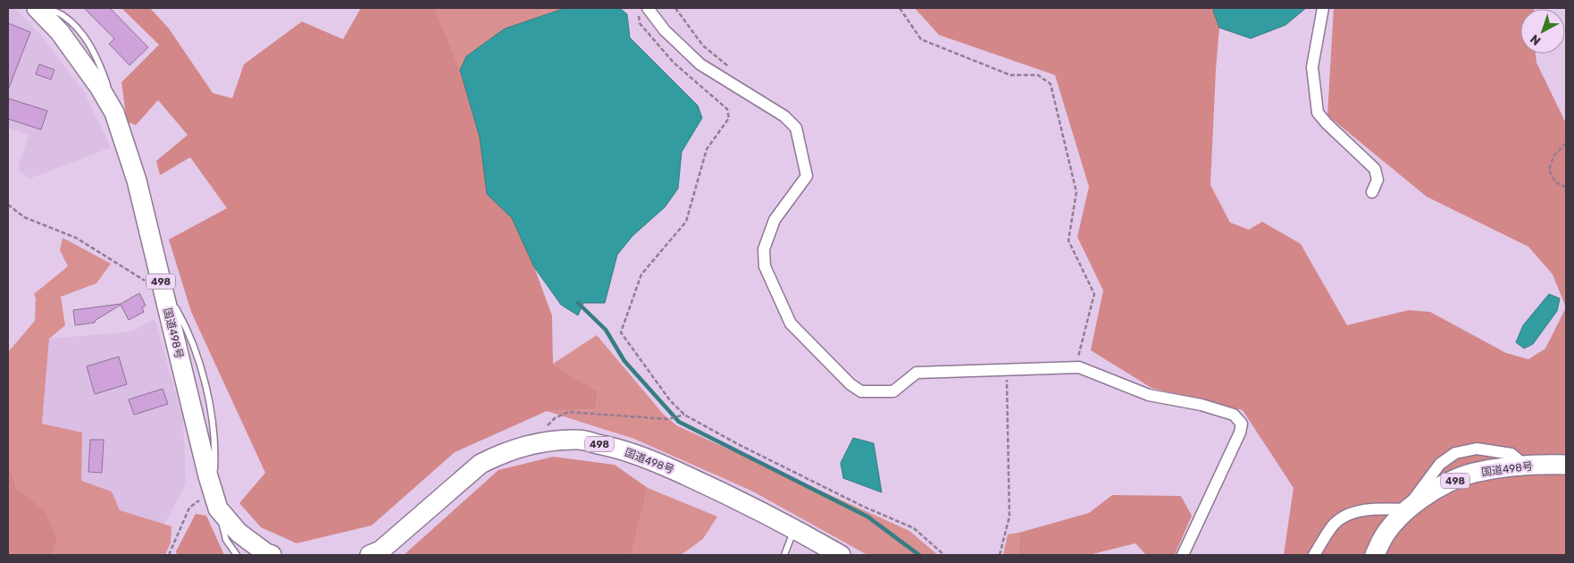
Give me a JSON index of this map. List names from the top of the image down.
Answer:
{
  "streets": {
    "highway": ["498", "国道498号"]
  },
  "north": "bottom left"
}
